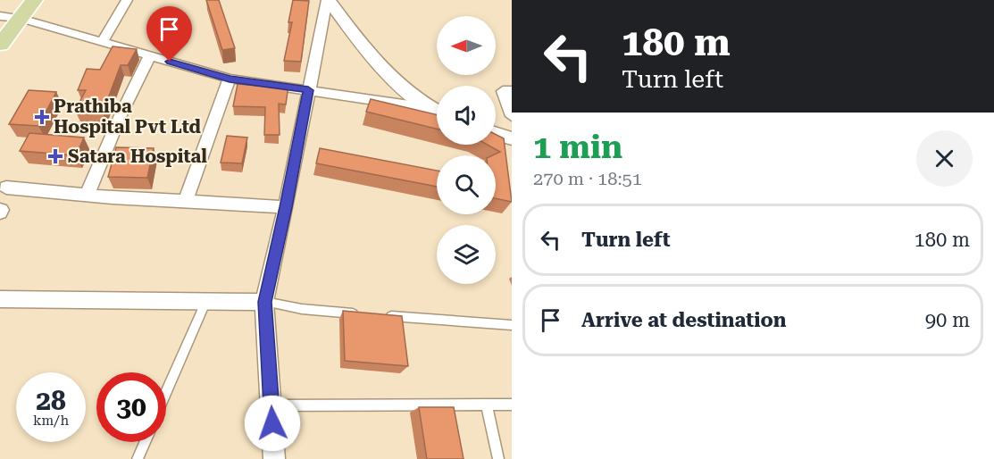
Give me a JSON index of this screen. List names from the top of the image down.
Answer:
{
  "places": {
    "health": ["Prathiba Hospital Pvt Ltd", "Satara Hospital"]
  },
  "north": "left",
  "page": {
    "turn": ["180 m", "Turn left"],
    "heading": ["1 min", "270 m · 18:51"],
    "list": [
      {
        "name": "Turn left",
        "value": "180 m"
      },
      {
        "name": "Arrive at destination",
        "value": "90 m"
      }
    ],
    "speed": "28 km/h",
    "limit": "30"
  }
}
